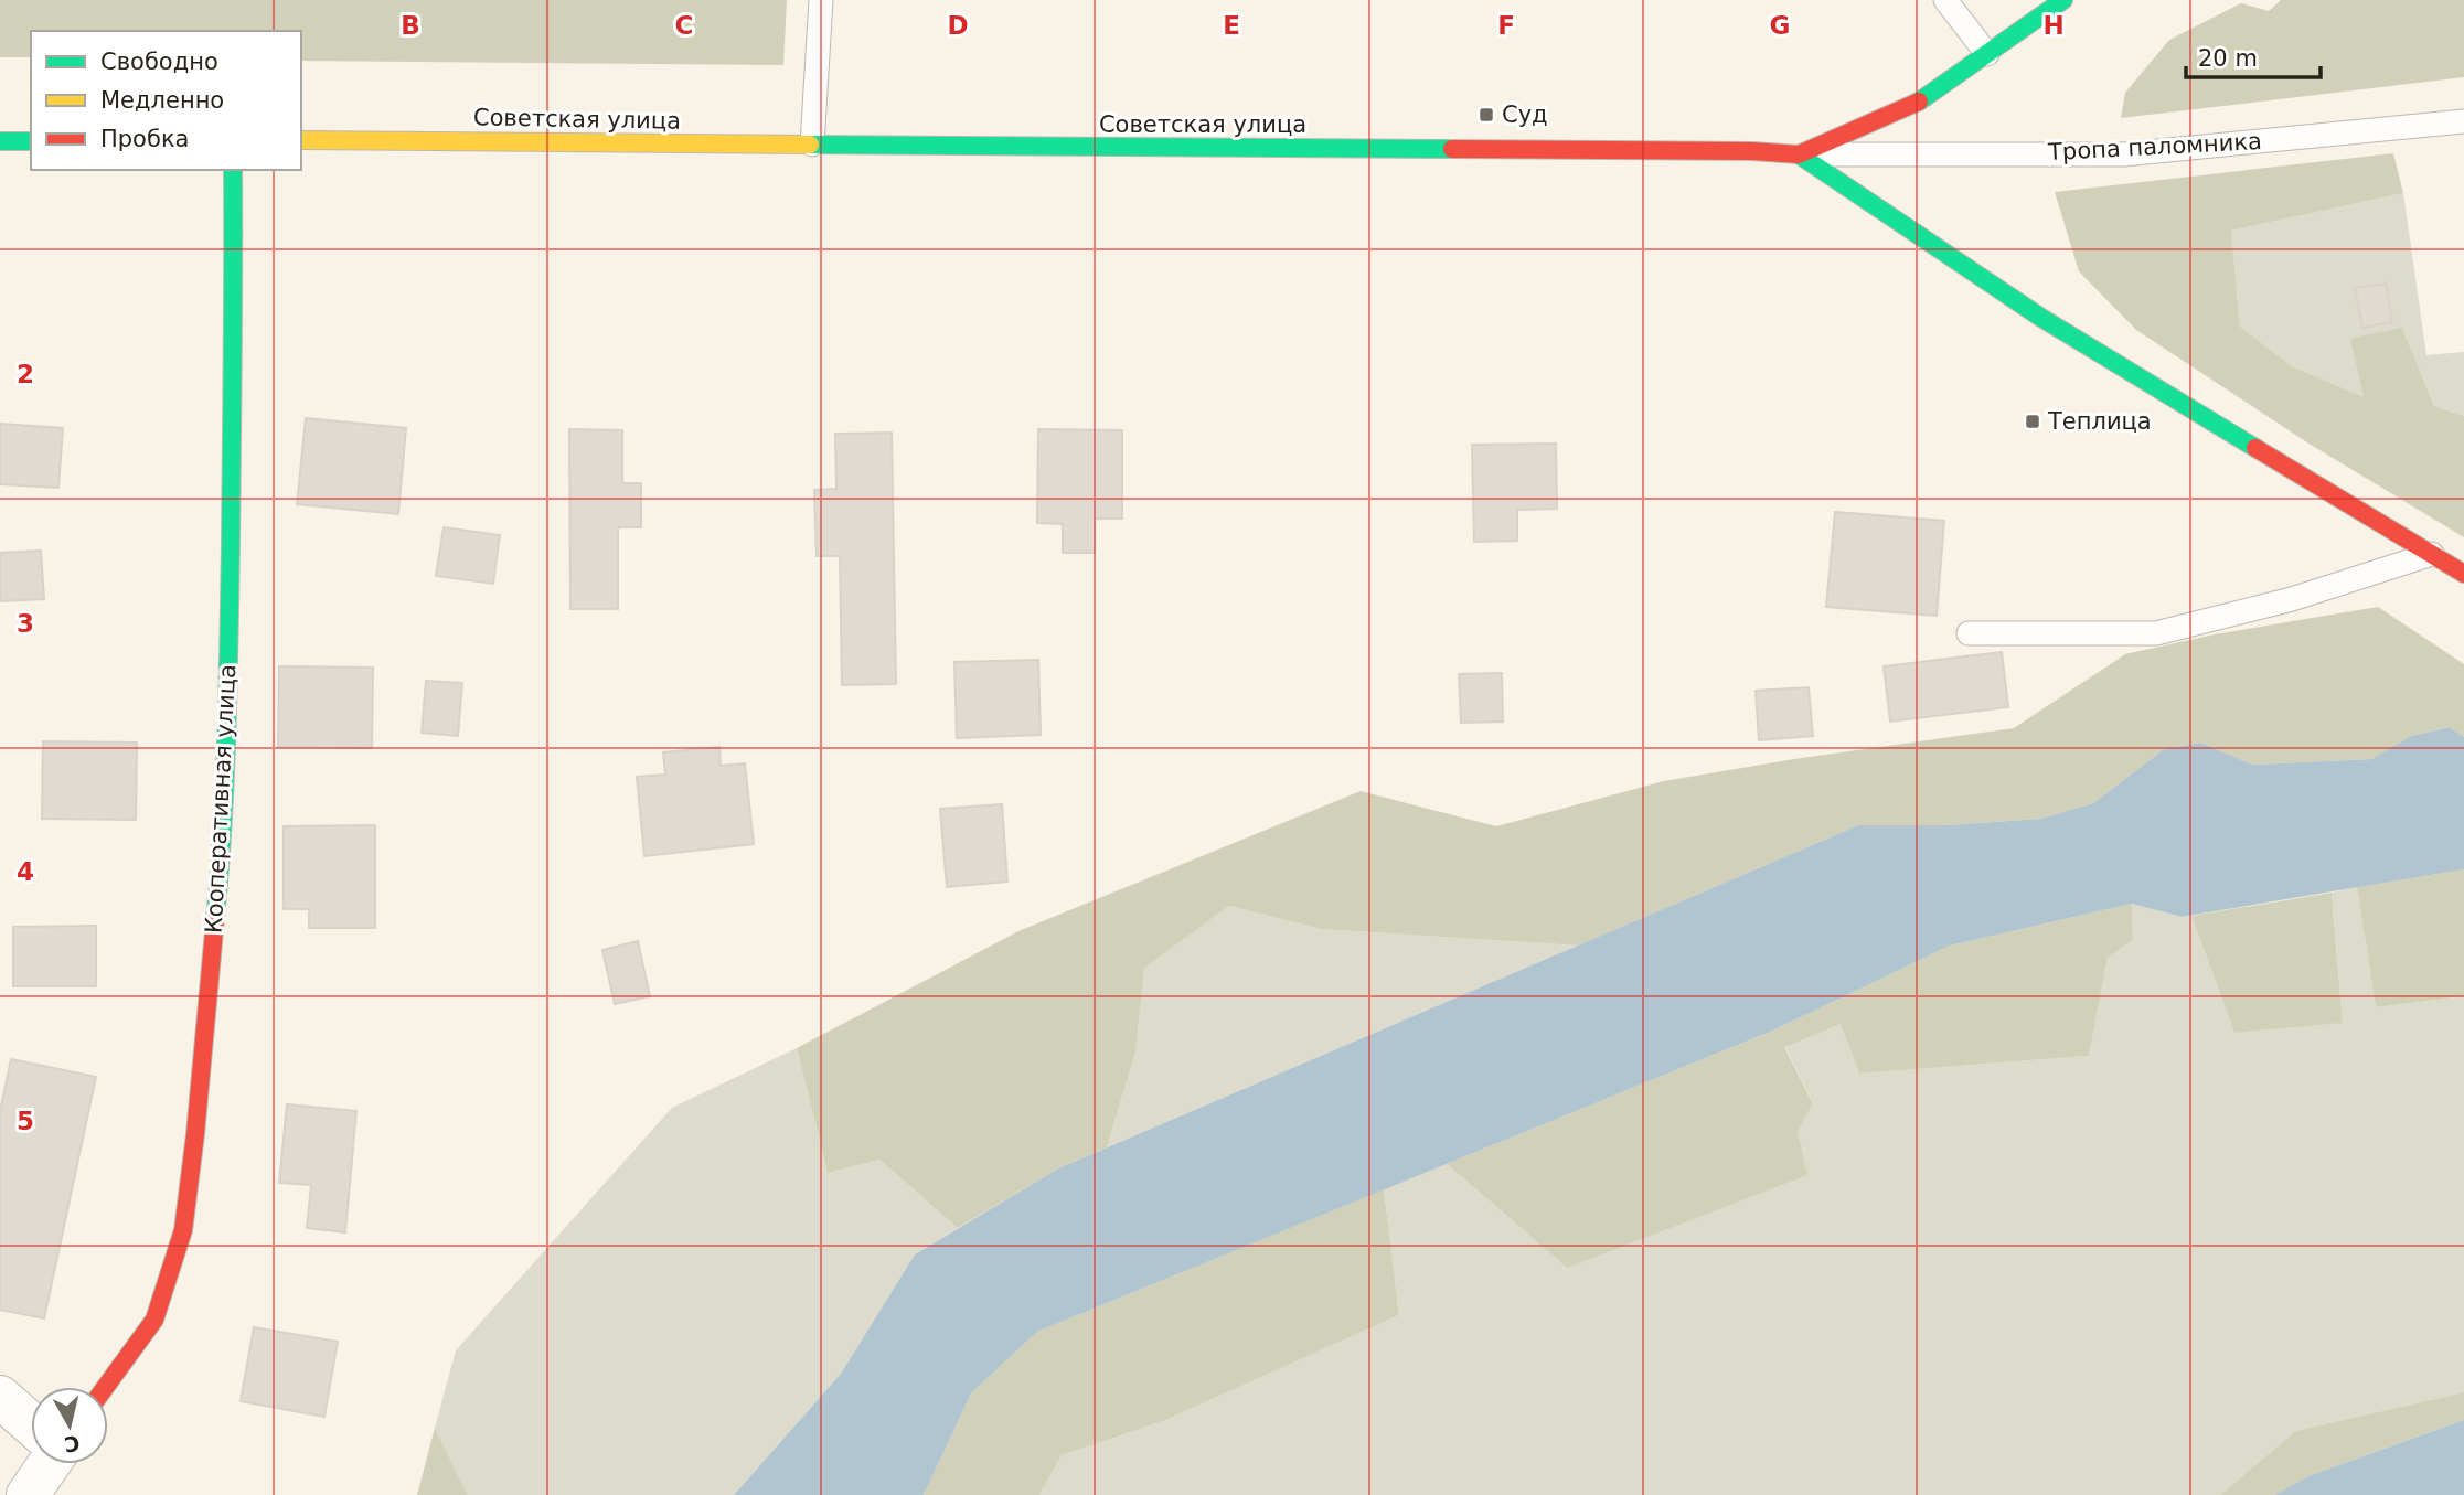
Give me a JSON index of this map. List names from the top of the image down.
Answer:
{
  "streets": {
    "main road": ["Советская улица", "Кооперативная улица"],
    "lane": ["Тропа паломника"]
  },
  "crossings": [
    ["Советская улица", "Тропа паломника"]
  ],
  "places": {
    "transit": ["Суд", "Теплица"]
  },
  "legend": ["Свободно", "Медленно", "Пробка"],
  "scale_bar": "20 m",
  "north": "bottom",
  "grid": {
    "columns": [
      "B",
      "C",
      "D",
      "E",
      "F",
      "G",
      "H"
    ],
    "rows": [
      "2",
      "3",
      "4",
      "5"
    ]
  }
}
